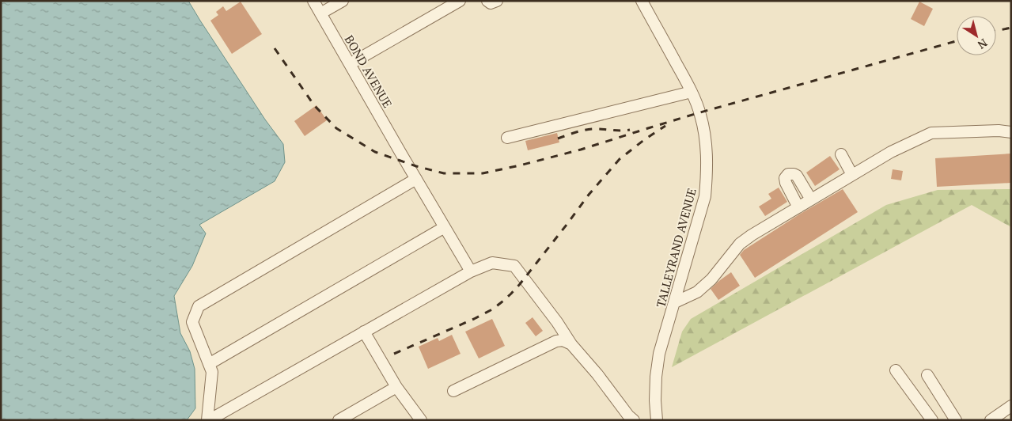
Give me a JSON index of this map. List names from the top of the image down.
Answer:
{
  "streets": {
    "street": ["BOND AVENUE", "TALLEYRAND AVENUE"]
  },
  "north": "bottom right"
}
